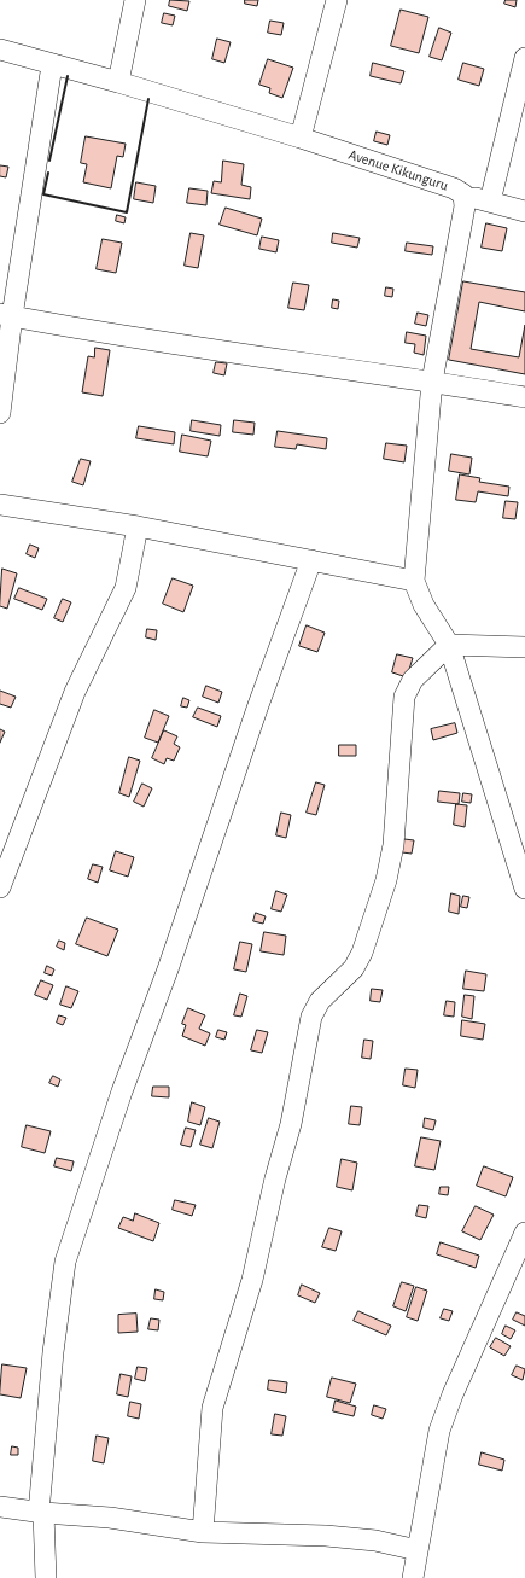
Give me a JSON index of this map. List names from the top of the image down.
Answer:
{
  "streets": {
    "street": ["Avenue Kikunguru"]
  }
}
